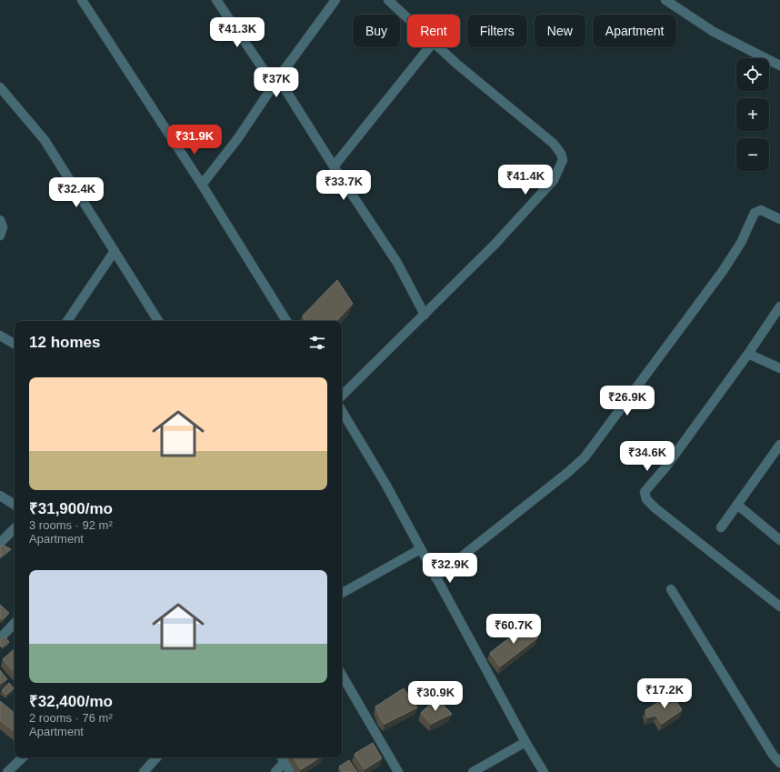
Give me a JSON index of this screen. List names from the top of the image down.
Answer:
{
  "page": {
    "chip": [
      "Buy",
      "Rent",
      "Filters",
      "New",
      "Apartment"
    ],
    "price": [
      "₹41.3K",
      "₹37K",
      "₹31.9K",
      "₹41.4K",
      "₹33.7K",
      "₹32.4K",
      "₹26.9K",
      "₹34.6K",
      "₹32.9K",
      "₹60.7K",
      "₹17.2K",
      "₹30.9K"
    ],
    "map_buttons": ["+", "−"],
    "heading": "12 homes",
    "list": [
      {
        "name": "₹31,900/mo",
        "note": "3 rooms · 92 m² · Apartment"
      },
      {
        "name": "₹32,400/mo",
        "note": "2 rooms · 76 m² · Apartment"
      }
    ]
  }
}
